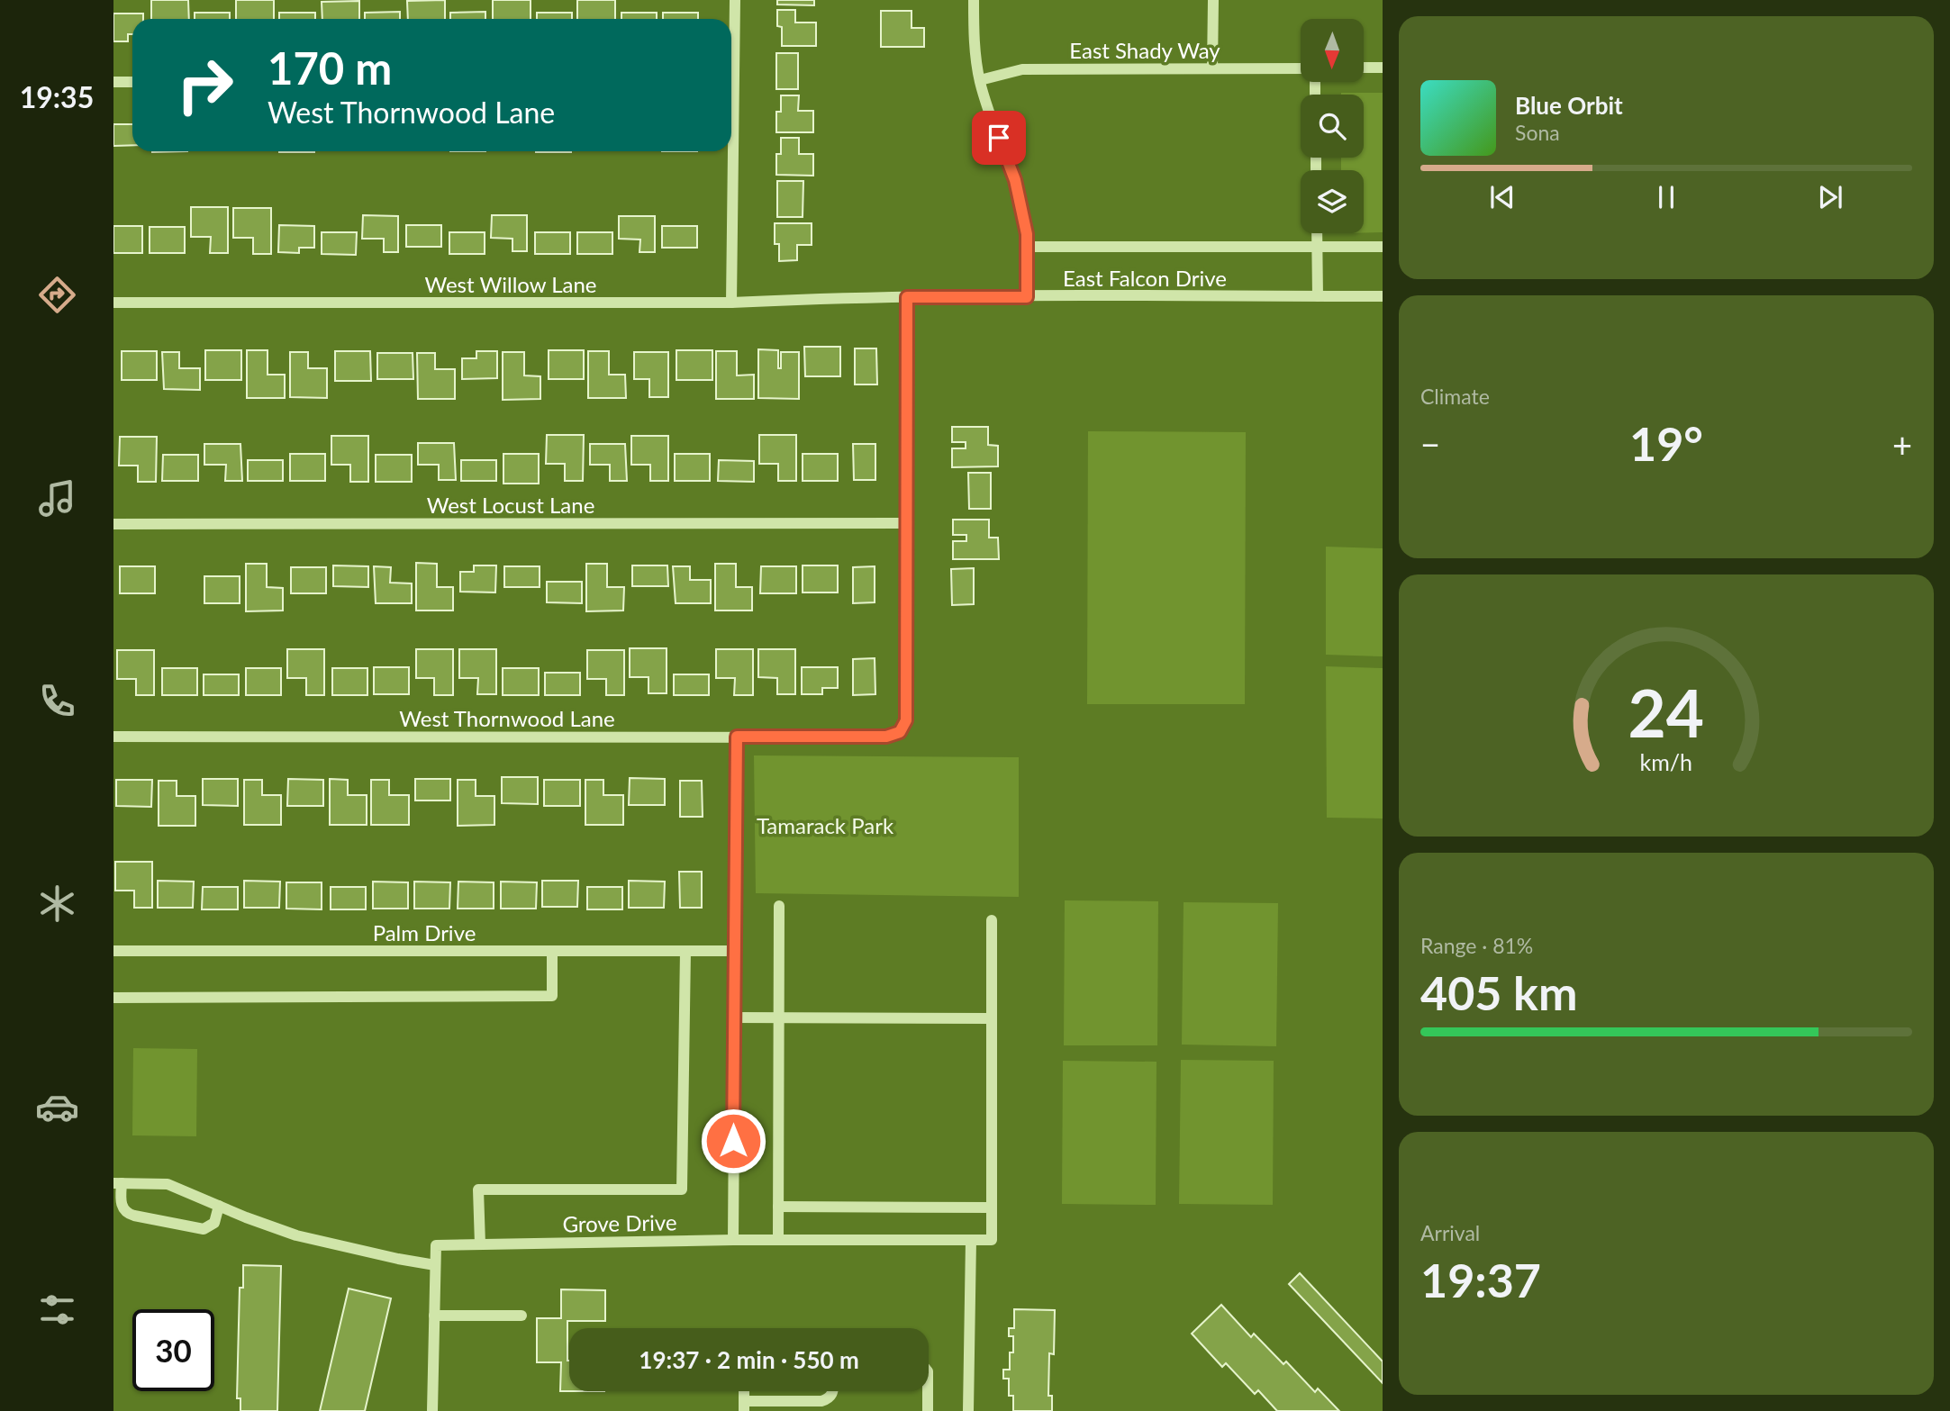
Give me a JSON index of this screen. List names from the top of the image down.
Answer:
{
  "streets": {
    "street": [
      "East Shady Way",
      "East Falcon Drive",
      "West Willow Lane",
      "West Locust Lane",
      "West Thornwood Lane",
      "Palm Drive",
      "Grove Drive"
    ]
  },
  "crossings": [
    ["East Falcon Drive", "West Willow Lane"],
    ["West Locust Lane", "West Thornwood Lane"]
  ],
  "parks": ["Tamarack Park"],
  "north": "bottom",
  "page": {
    "tabs": "19:35",
    "turn": ["170 m", "West Thornwood Lane"],
    "song": ["Blue Orbit", "Sona"],
    "tile": [
      "Climate",
      ["Range · 81%", "405 km"],
      ["Arrival", "19:37"]
    ],
    "heat": ["−", "19°", "+"],
    "limit": "30",
    "trip": "19:37 · 2 min · 550 m",
    "gauge": ["24", "km/h"]
  }
}
